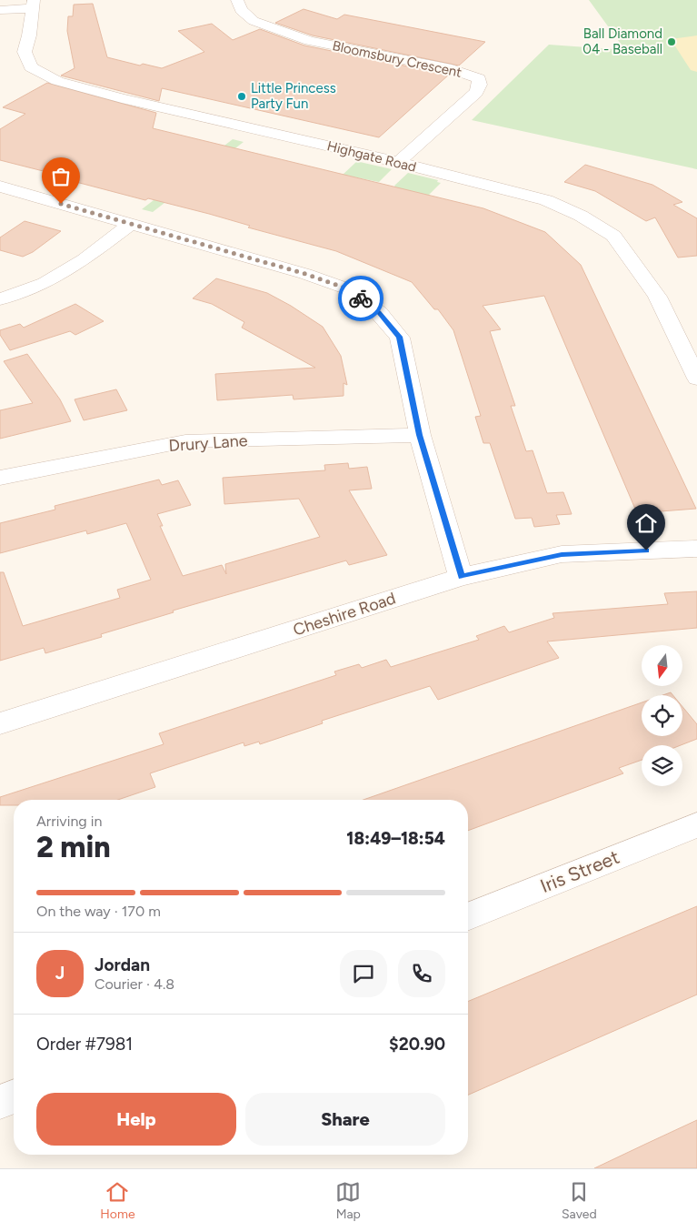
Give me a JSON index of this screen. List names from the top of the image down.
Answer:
{
  "streets": {
    "street": [
      "Bloomsbury Crescent",
      "Highgate Road",
      "Drury Lane",
      "Cheshire Road",
      "Iris Street"
    ]
  },
  "crossings": [
    ["Bloomsbury Crescent", "Highgate Road"]
  ],
  "places": ["Ball Diamond 04 - Baseball", "Little Princess Party Fun"],
  "north": "bottom",
  "page": {
    "heading": ["2 min", "Arriving in", "18:49–18:54"],
    "panel": [
      "Jordan",
      "Courier · 4.8",
      "Order #7981",
      "$20.90"
    ],
    "bar": "On the way · 170 m",
    "round": "J",
    "buttons": ["Help", "Share"],
    "tabs": ["Home", "Map", "Saved"]
  }
}
